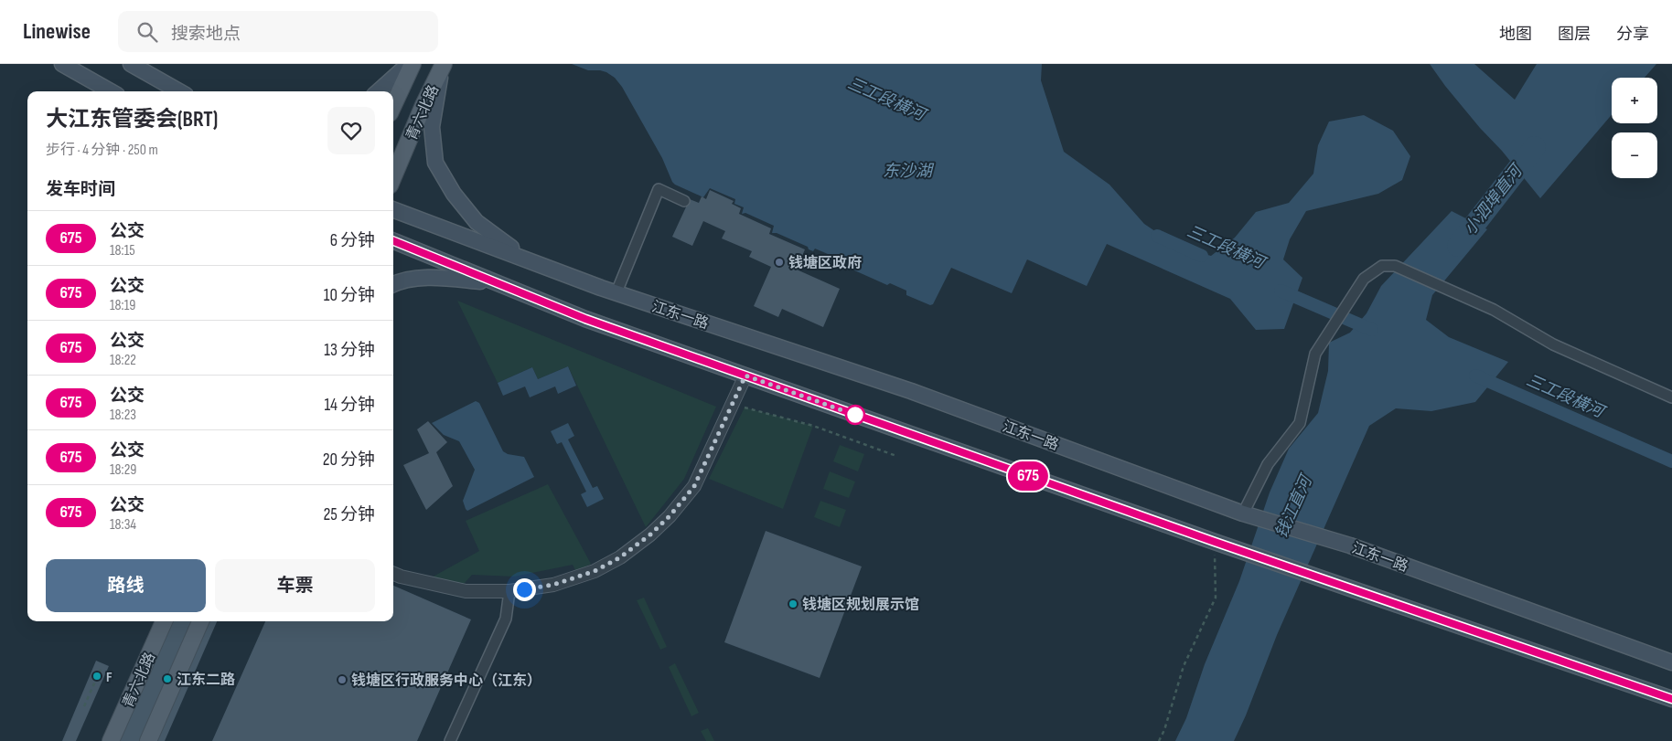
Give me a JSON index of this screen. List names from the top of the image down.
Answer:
{
  "streets": {
    "main road": ["青六北路", "江东一路"]
  },
  "water": [
    "三工段横河",
    "东沙湖",
    "小泗埠直河",
    "钱江直河"
  ],
  "places": [
    "钱塘区政府",
    "钱塘区规划展示馆",
    "F",
    "江东二路",
    "钱塘区行政服务中心（江东）"
  ],
  "lines": ["bus line 675"],
  "page": {
    "header": "Linewise",
    "search": "搜索地点",
    "nav": ["地图", "图层", "分享"],
    "on_map": "675",
    "map_buttons": ["+", "−"],
    "heading": [
      ["大江东管委会(BRT)", "步行 · 4 分钟 · 250 m"],
      "发车时间"
    ],
    "list": [
      {
        "mark": "675",
        "name": "公交",
        "note": "18:15",
        "value": "6 分钟"
      },
      {
        "mark": "675",
        "name": "公交",
        "note": "18:19",
        "value": "10 分钟"
      },
      {
        "mark": "675",
        "name": "公交",
        "note": "18:22",
        "value": "13 分钟"
      },
      {
        "mark": "675",
        "name": "公交",
        "note": "18:23",
        "value": "14 分钟"
      },
      {
        "mark": "675",
        "name": "公交",
        "note": "18:29",
        "value": "20 分钟"
      },
      {
        "mark": "675",
        "name": "公交",
        "note": "18:34",
        "value": "25 分钟"
      }
    ],
    "buttons": ["路线", "车票"]
  }
}
